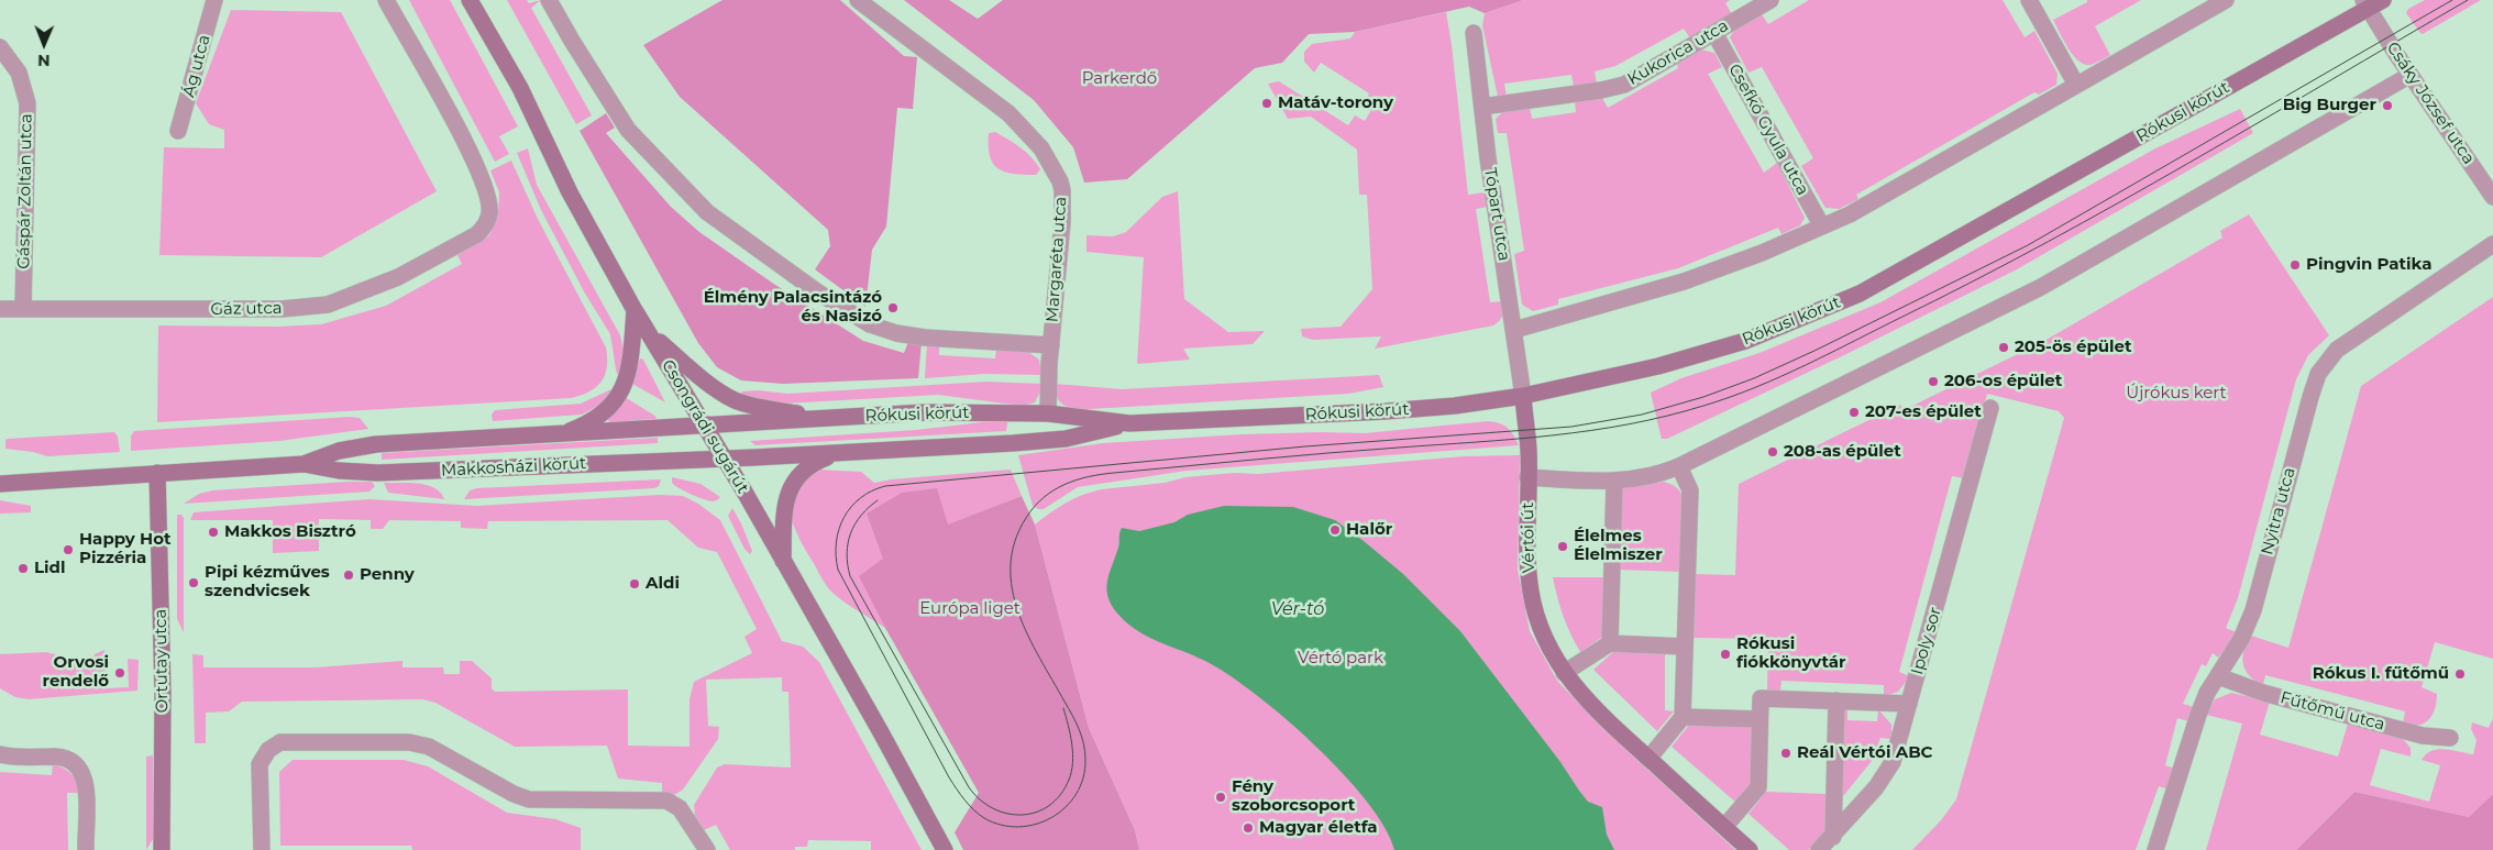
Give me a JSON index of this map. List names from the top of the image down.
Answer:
{
  "streets": {
    "main road": [
      "Rókusi körút",
      "Csongrádi sugárút",
      "Makkosházi körút",
      "Vértói út",
      "Ortutay utca"
    ],
    "street": [
      "Kukorica utca",
      "Ág utca",
      "Csáky József utca",
      "Csefkó Gyula utca",
      "Gáspár Zoltán utca",
      "Tópart utca",
      "Margaréta utca",
      "Gáz utca",
      "Nyitra utca",
      "Ipoly sor",
      "Fűtőmű utca"
    ]
  },
  "crossings": [
    ["Kukorica utca", "Csefkó Gyula utca"],
    ["Kukorica utca", "Tópart utca"],
    ["Csáky József utca", "Rókusi körút"],
    ["Rókusi körút", "Tópart utca"],
    ["Rókusi körút", "Margaréta utca"],
    ["Rókusi körút", "Csongrádi sugárút"],
    ["Rókusi körút", "Makkosházi körút"],
    ["Rókusi körút", "Vértói út"],
    ["Gáspár Zoltán utca", "Gáz utca"],
    ["Tópart utca", "Vértói út"],
    ["Csongrádi sugárút", "Makkosházi körút"],
    ["Makkosházi körút", "Ortutay utca"],
    ["Nyitra utca", "Fűtőmű utca"]
  ],
  "water": ["Vér-tó"],
  "parks": [
    "Parkerdő",
    "Újrókus kert",
    "Európa liget",
    "Vértó park"
  ],
  "places": [
    "Matáv-torony",
    "Big Burger",
    "Pingvin Patika",
    "Élmény Palacsintázó és Nasizó",
    "205-ös épület",
    "206-os épület",
    "207-es épület",
    "208-as épület",
    "Halőr",
    "Makkos Bisztró",
    "Élelmes Élelmiszer",
    "Happy Hot Pizzéria",
    "Lidl",
    "Penny",
    "Pipi kézműves szendvicsek",
    "Aldi",
    "Rókusi fiókkönyvtár",
    "Orvosi rendelő",
    "Rókus I. fűtőmű",
    "Reál Vértói ABC",
    "Fény szoborcsoport",
    "Magyar életfa"
  ],
  "north": "bottom"
}
